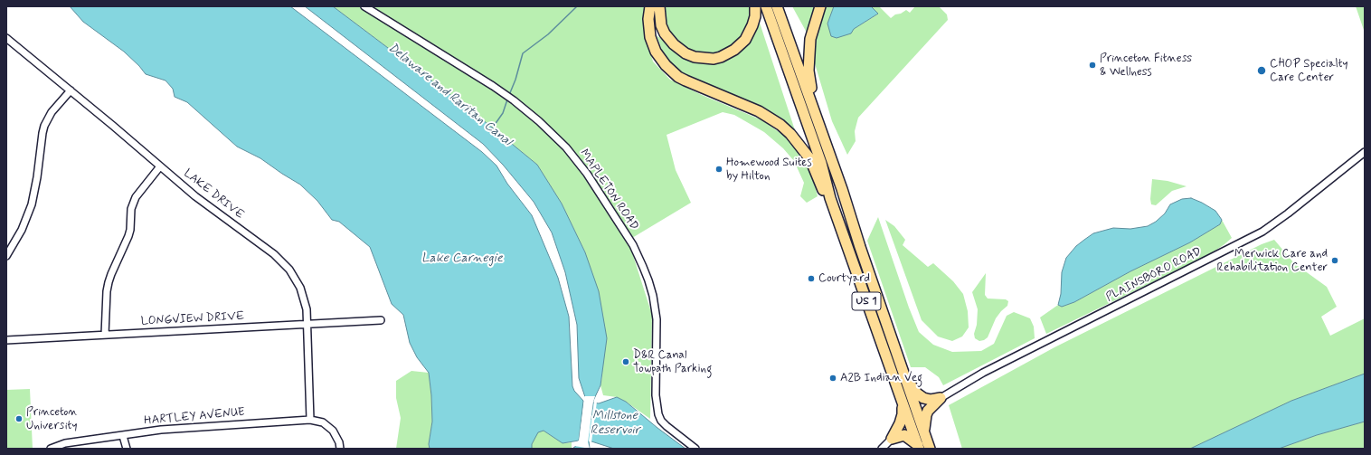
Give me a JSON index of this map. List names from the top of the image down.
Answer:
{
  "streets": {
    "highway": ["US 1"],
    "street": [
      "MAPLETON ROAD",
      "LAKE DRIVE",
      "PLAINSBORO ROAD",
      "LONGVIEW DRIVE",
      "HARTLEY AVENUE"
    ]
  },
  "crossings": [
    ["LAKE DRIVE", "LONGVIEW DRIVE"],
    ["LAKE DRIVE", "HARTLEY AVENUE"]
  ],
  "water": ["Delaware and Raritan Canal", "Lake Carnegie", "Millstone Reservoir"],
  "places": [
    "Princeton Fitness & Wellness",
    "CHOP Specialty Care Center",
    "Homewood Suites by Hilton",
    "Merwick Care and Rehabilitation Center",
    "Courtyard",
    "D&R Canal Towpath Parking",
    "A2B Indian Veg",
    "Princeton University"
  ]
}
